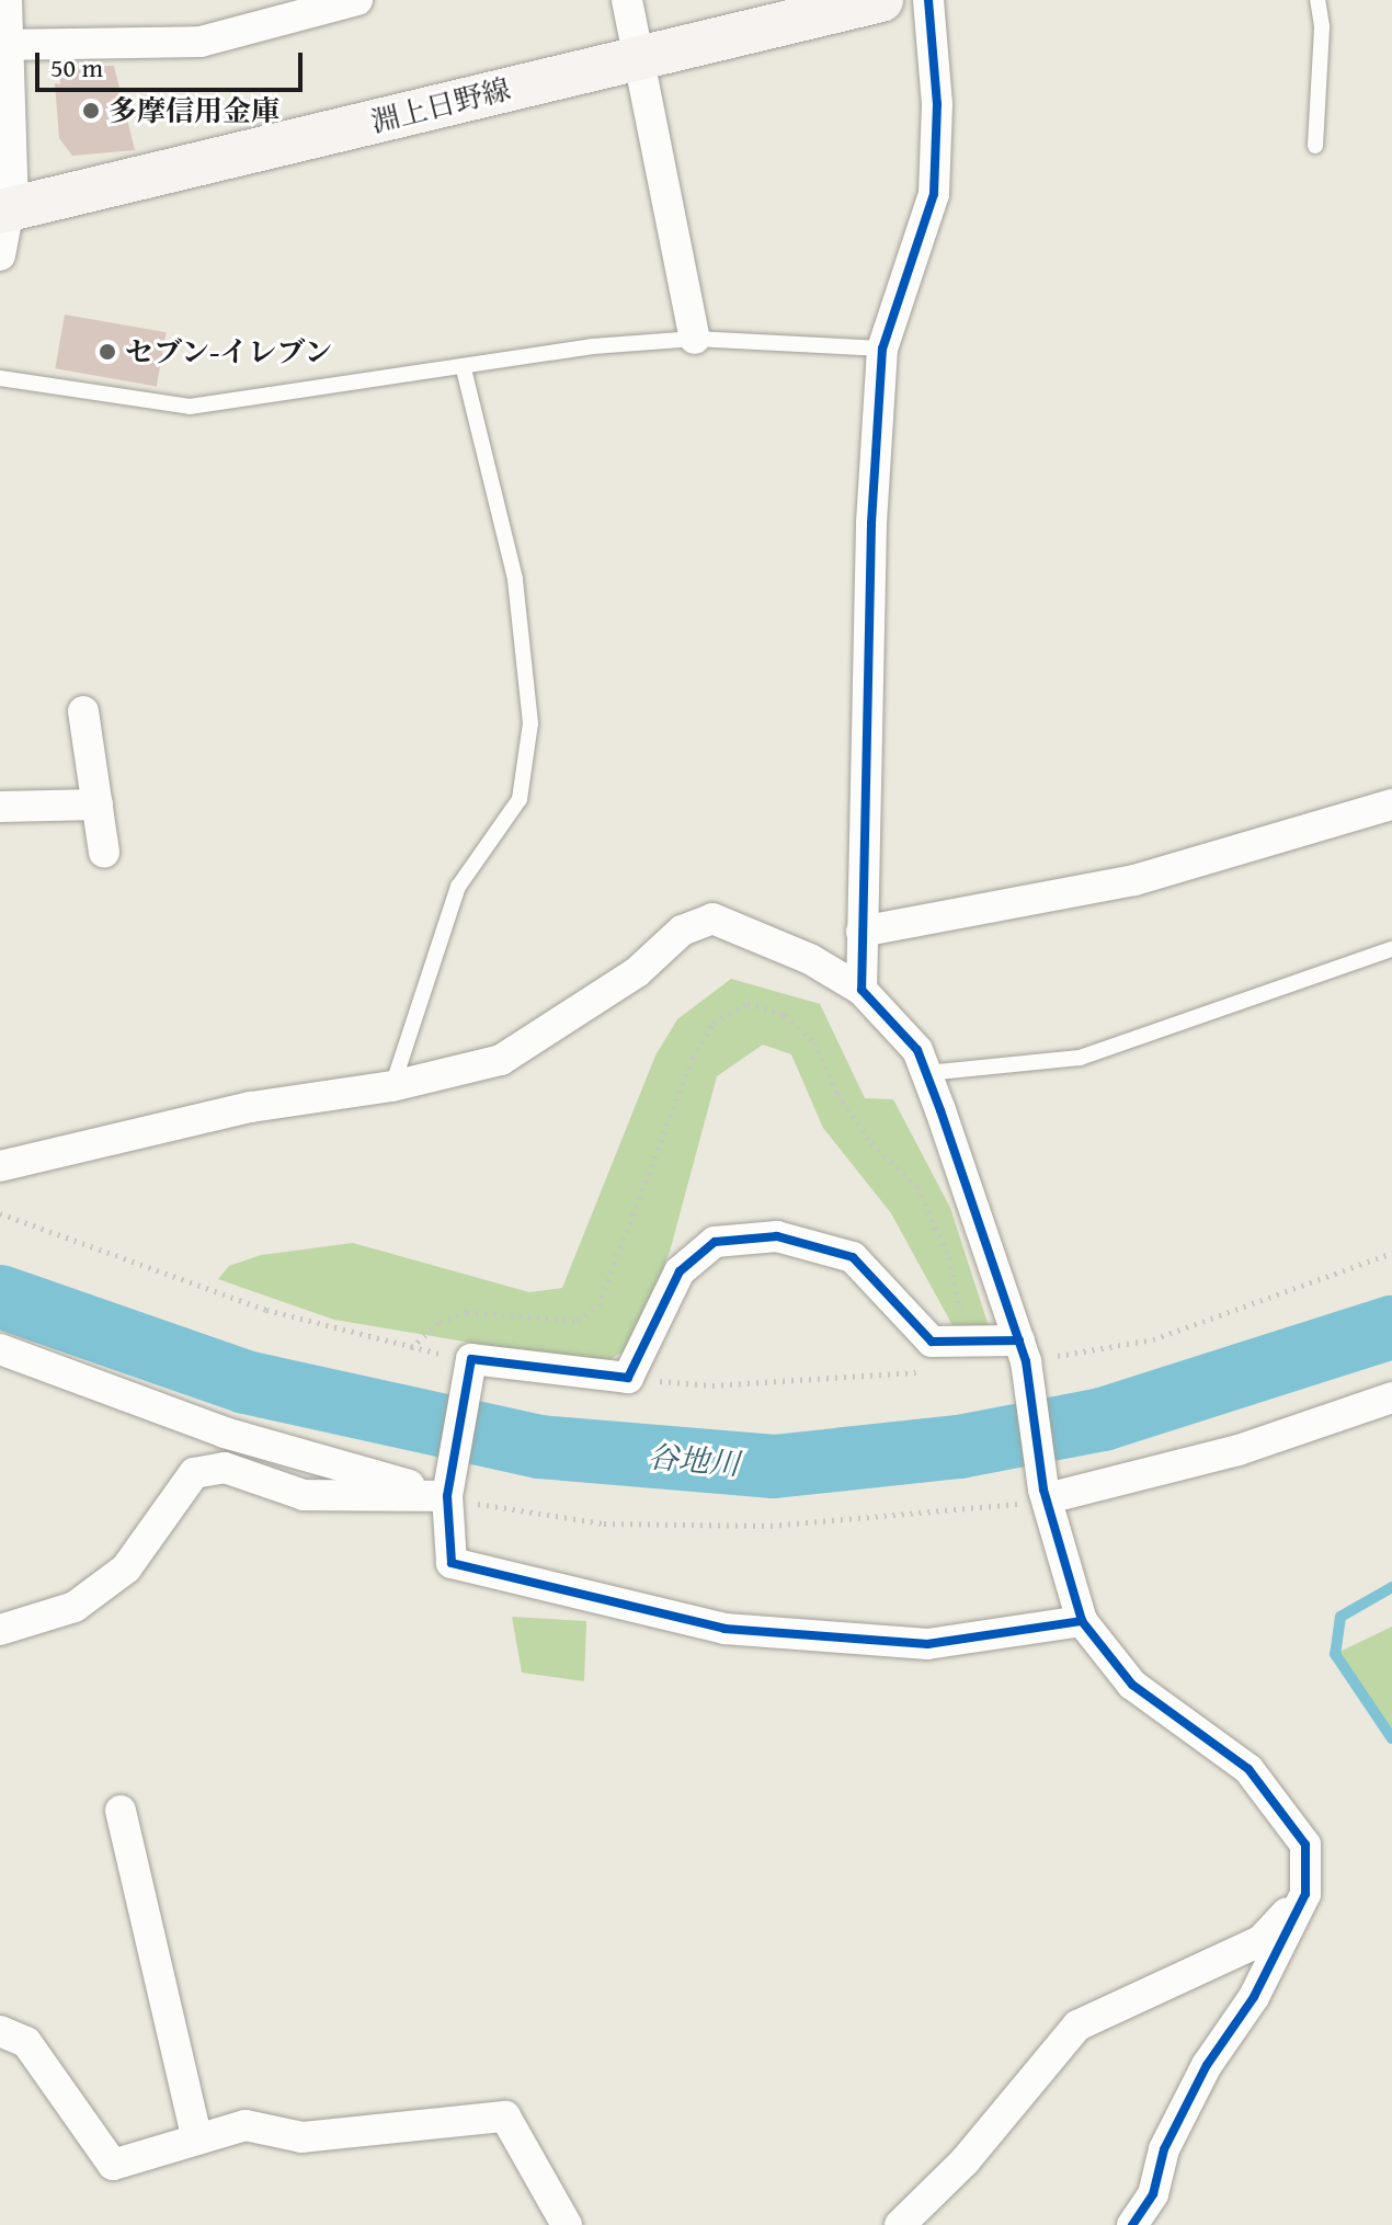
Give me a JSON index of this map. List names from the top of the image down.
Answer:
{
  "streets": {
    "main road": ["淵上日野線"]
  },
  "water": ["谷地川"],
  "places": ["多摩信用金庫", "セブン-イレブン"],
  "scale_bar": "50 m"
}
